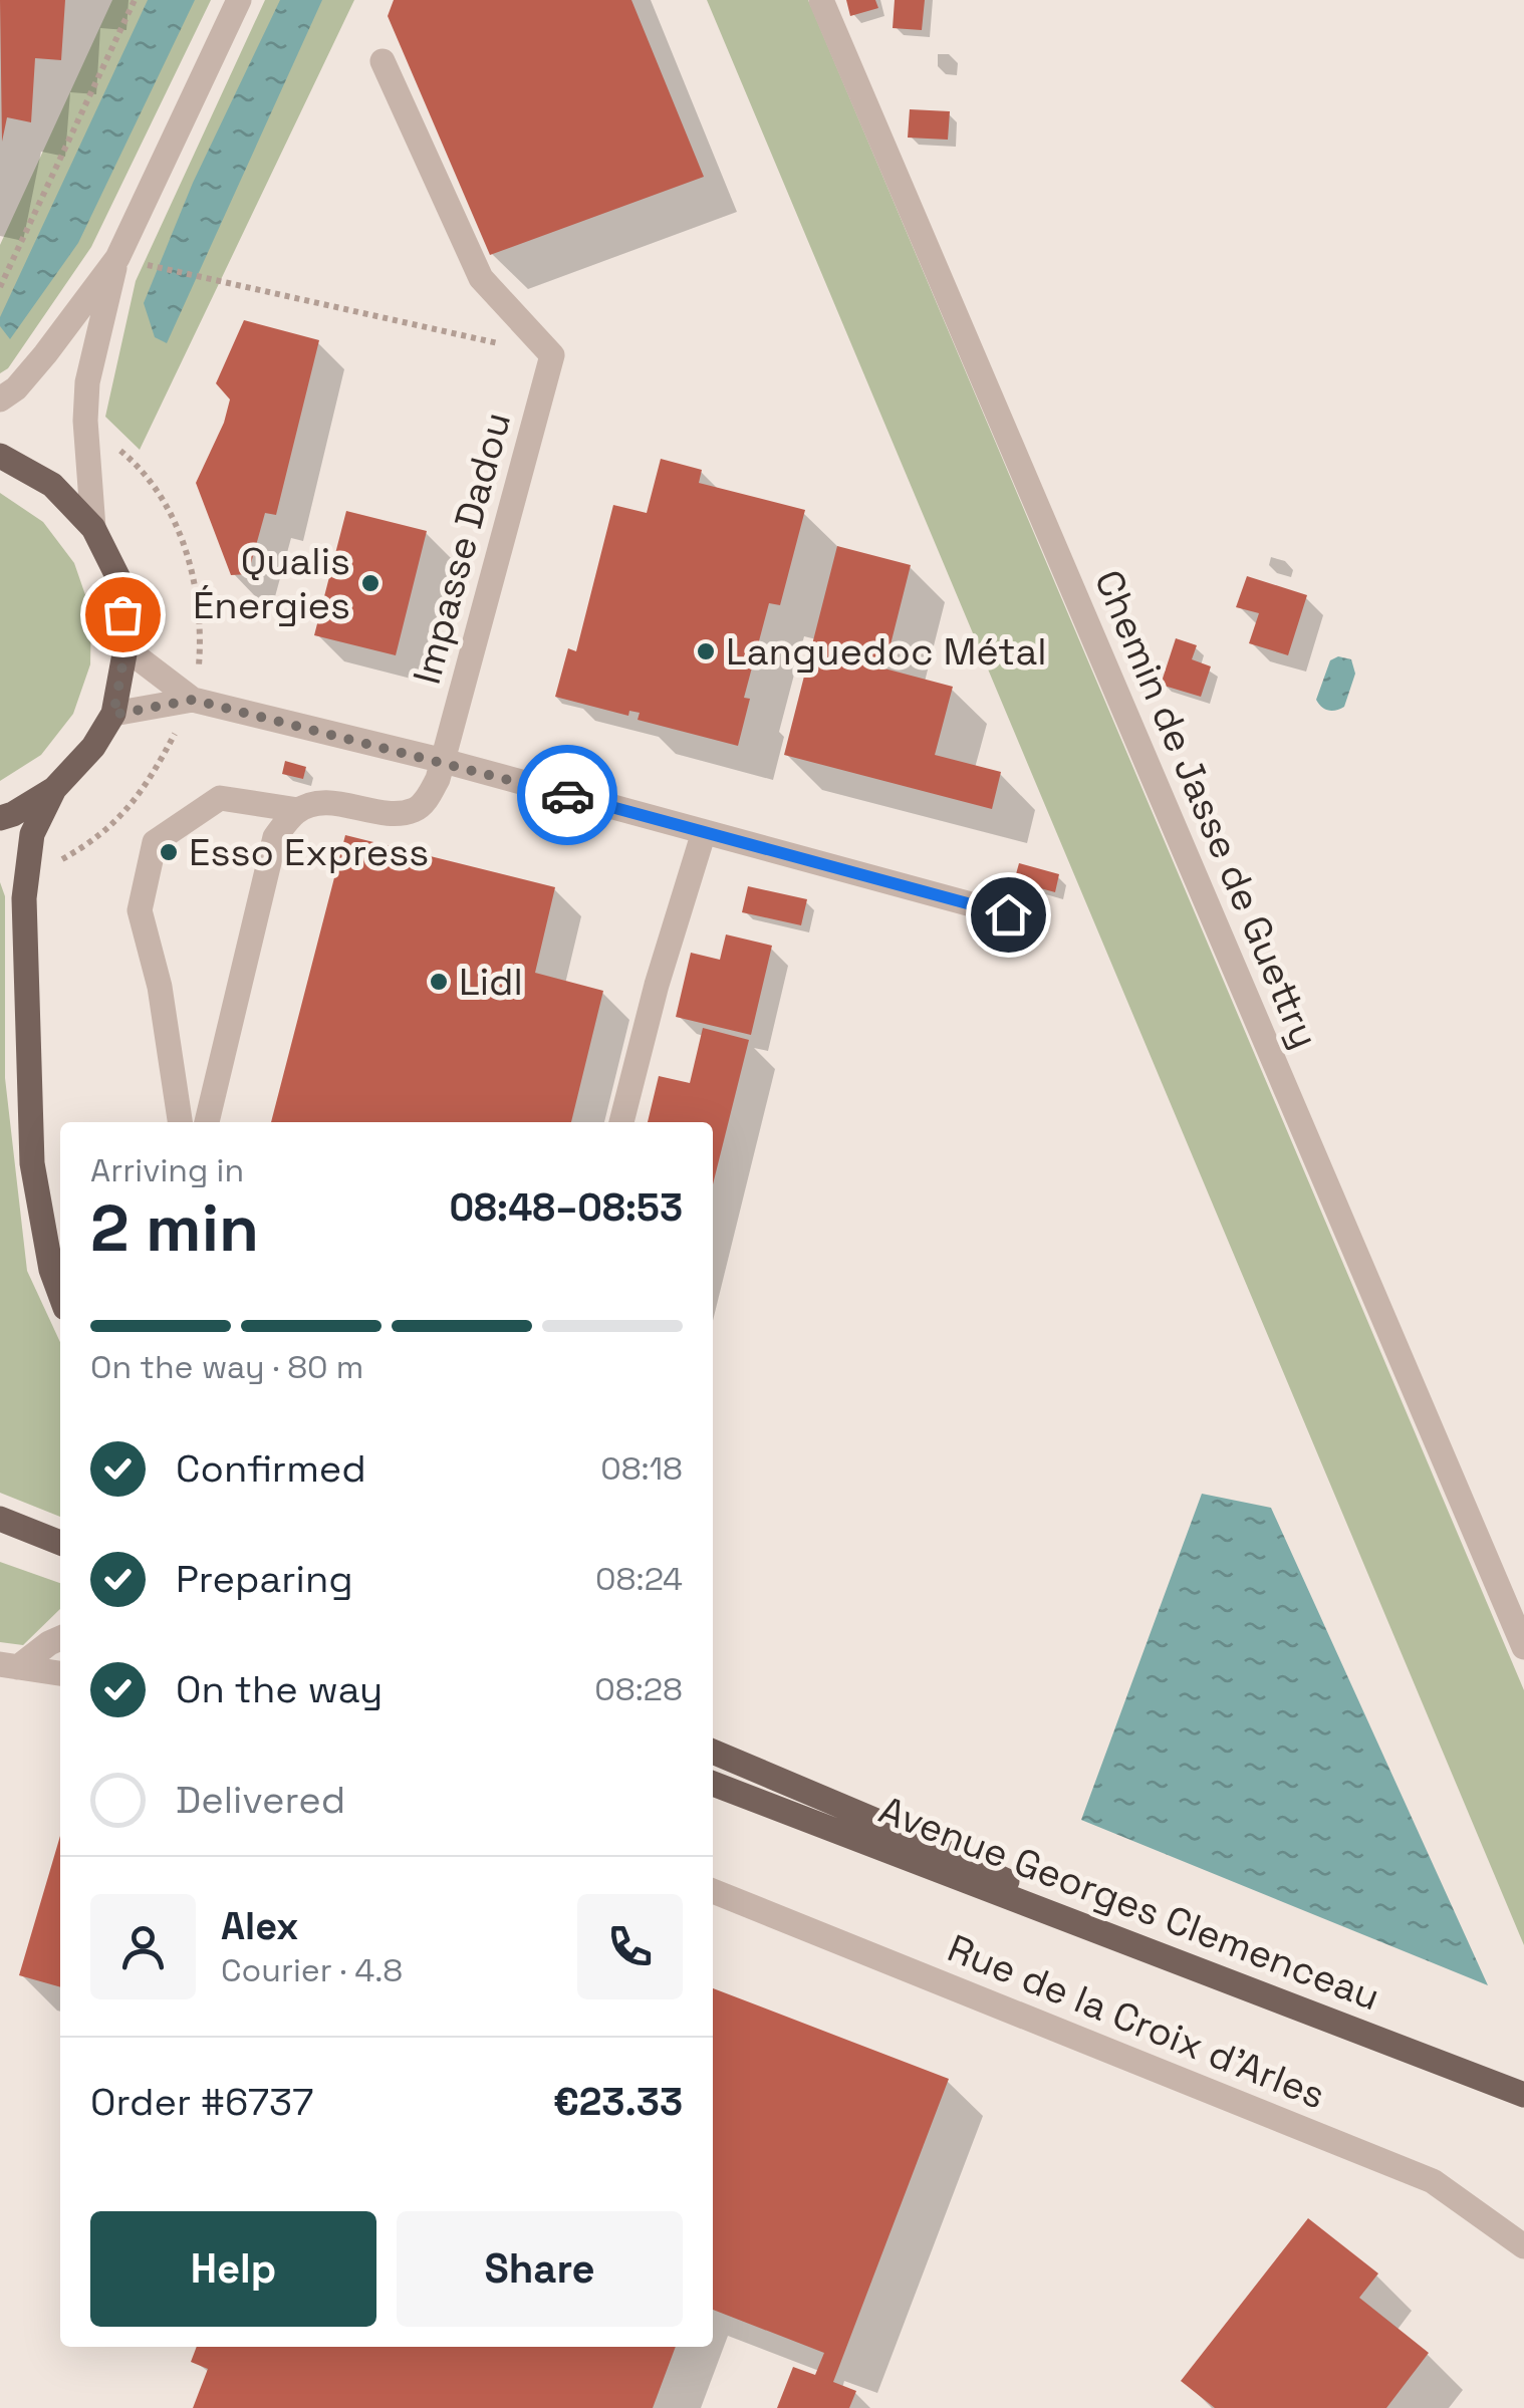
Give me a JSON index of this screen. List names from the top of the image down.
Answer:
{
  "streets": {
    "main road": ["Avenue Georges Clemenceau"],
    "street": ["Impasse Dadou", "Chemin de Jasse de Guettry", "Rue de la Croix d'Arles"]
  },
  "places": [
    "Qualis Énergies",
    "Languedoc Métal",
    "Esso Express",
    "Lidl"
  ],
  "page": {
    "heading": ["2 min", "Arriving in", "08:48–08:53"],
    "panel": [
      "Alex",
      "Courier · 4.8",
      "Order #6737",
      "€23.33"
    ],
    "bar": "On the way · 80 m",
    "list": [
      ["Confirmed", "08:18"],
      ["Preparing", "08:24"],
      ["On the way", "08:28"],
      "Delivered"
    ],
    "buttons": ["Help", "Share"]
  }
}
